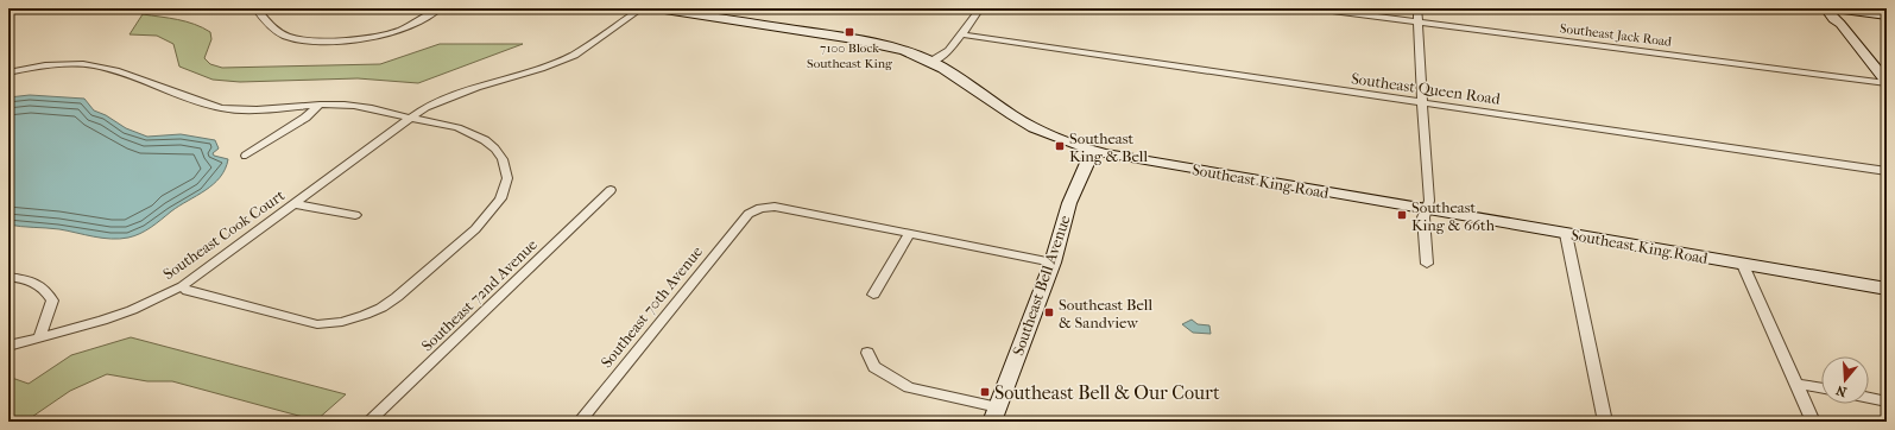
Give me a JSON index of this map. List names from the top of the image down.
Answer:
{
  "streets": {
    "main road": ["Southeast King Road", "Southeast Bell Avenue"],
    "street": [
      "Southeast Jack Road",
      "Southeast Queen Road",
      "Southeast Cook Court",
      "Southeast 72nd Avenue",
      "Southeast 70th Avenue"
    ]
  },
  "crossings": [
    ["Southeast King Road", "Southeast Bell Avenue"]
  ],
  "places": {
    "transit": [
      "7100 Block Southeast King",
      "Southeast King & Bell",
      "Southeast King & 66th",
      "Southeast Bell & Sandview",
      "Southeast Bell & Our Court"
    ]
  },
  "north": "bottom"
}
